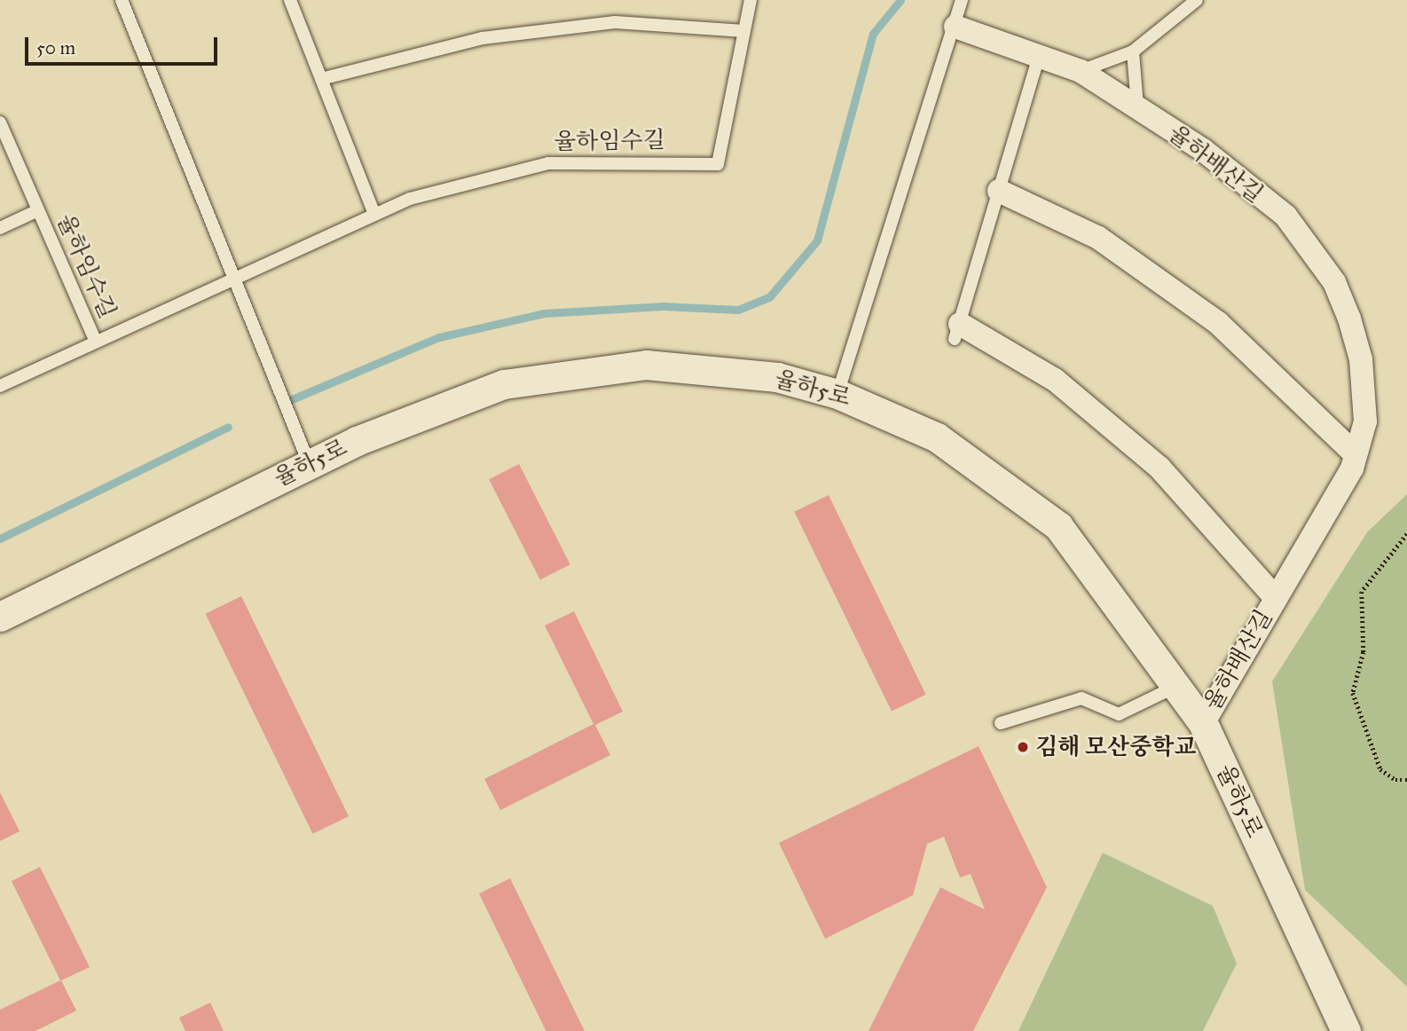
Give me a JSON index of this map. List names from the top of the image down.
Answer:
{
  "streets": {
    "street": ["율하배산길", "율하5로"],
    "lane": ["율하임수길"]
  },
  "crossings": [
    ["율하배산길", "율하5로"]
  ],
  "places": ["김해 모산중학교"],
  "scale_bar": "50 m"
}
